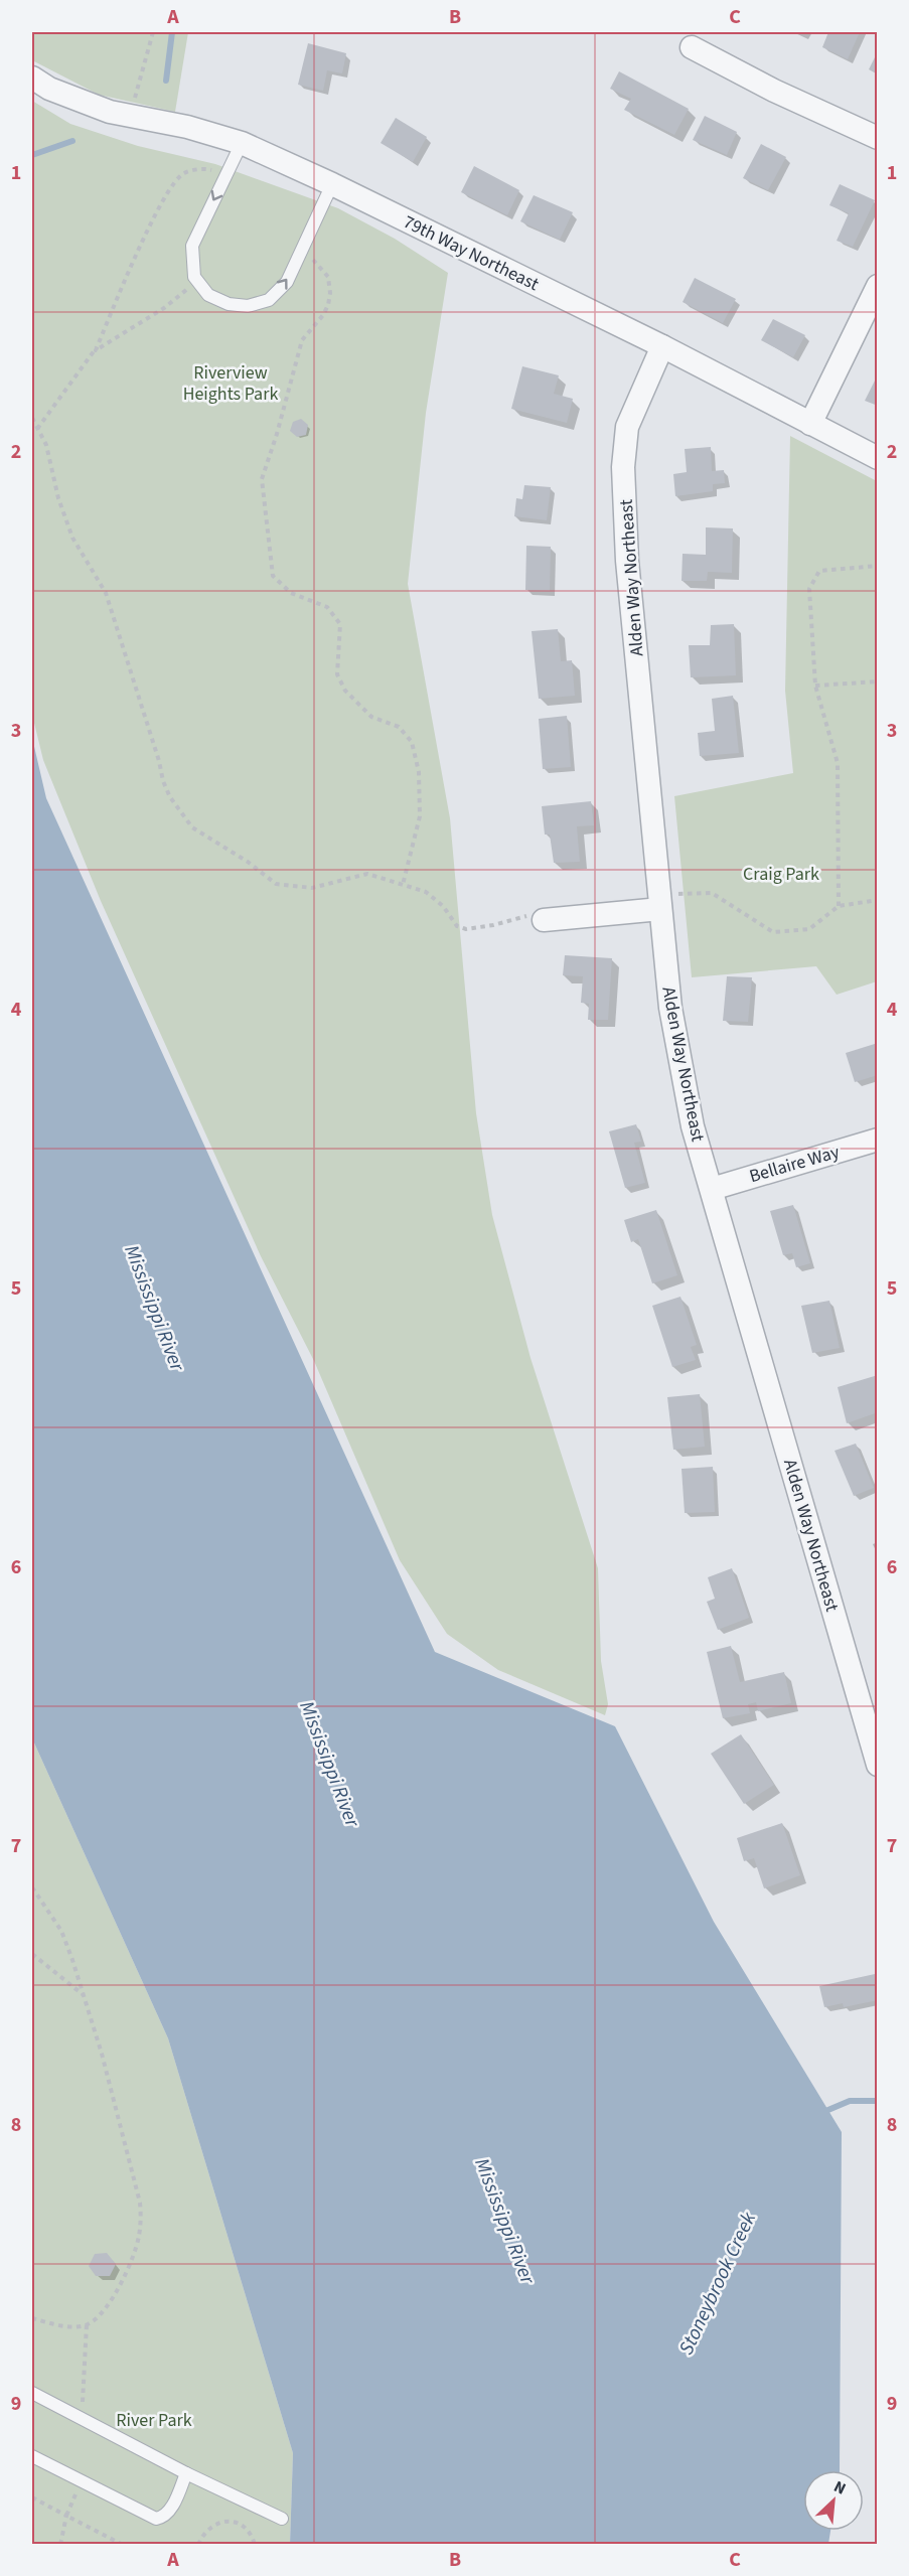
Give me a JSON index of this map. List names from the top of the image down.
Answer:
{
  "streets": {
    "street": ["79th Way Northeast", "Alden Way Northeast", "Bellaire Way"]
  },
  "crossings": [
    ["79th Way Northeast", "Alden Way Northeast"],
    ["Alden Way Northeast", "Bellaire Way"]
  ],
  "water": ["Mississippi River", "Stoneybrook Creek"],
  "parks": ["Riverview Heights Park", "Craig Park", "River Park"],
  "north": "top right",
  "grid": {
    "columns": ["A", "B", "C"],
    "rows": [
      "1",
      "2",
      "3",
      "4",
      "5",
      "6",
      "7",
      "8",
      "9"
    ]
  }
}
